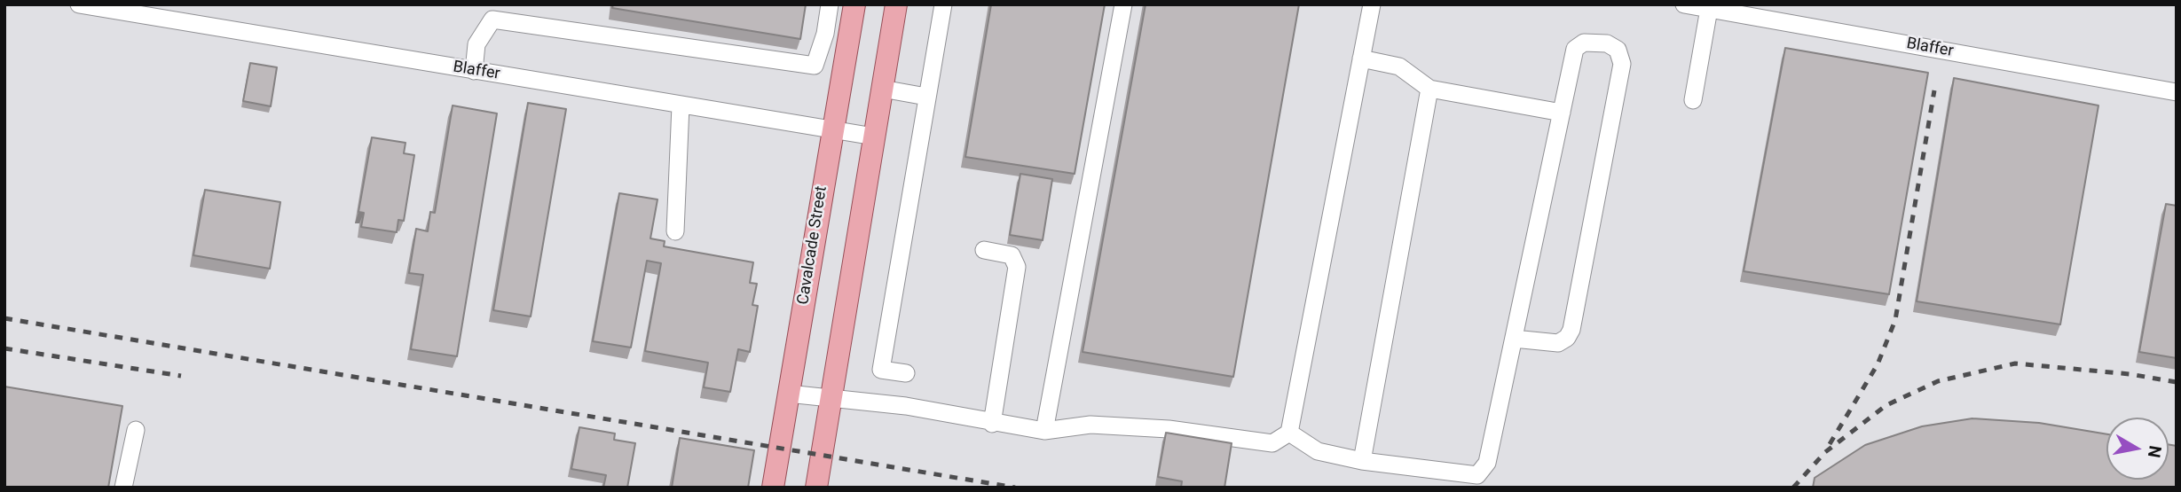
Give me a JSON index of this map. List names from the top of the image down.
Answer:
{
  "streets": {
    "main road": ["Cavalcade Street"],
    "street": ["Blaffer"]
  },
  "crossings": [
    ["Blaffer", "Cavalcade Street"]
  ],
  "north": "right"
}
